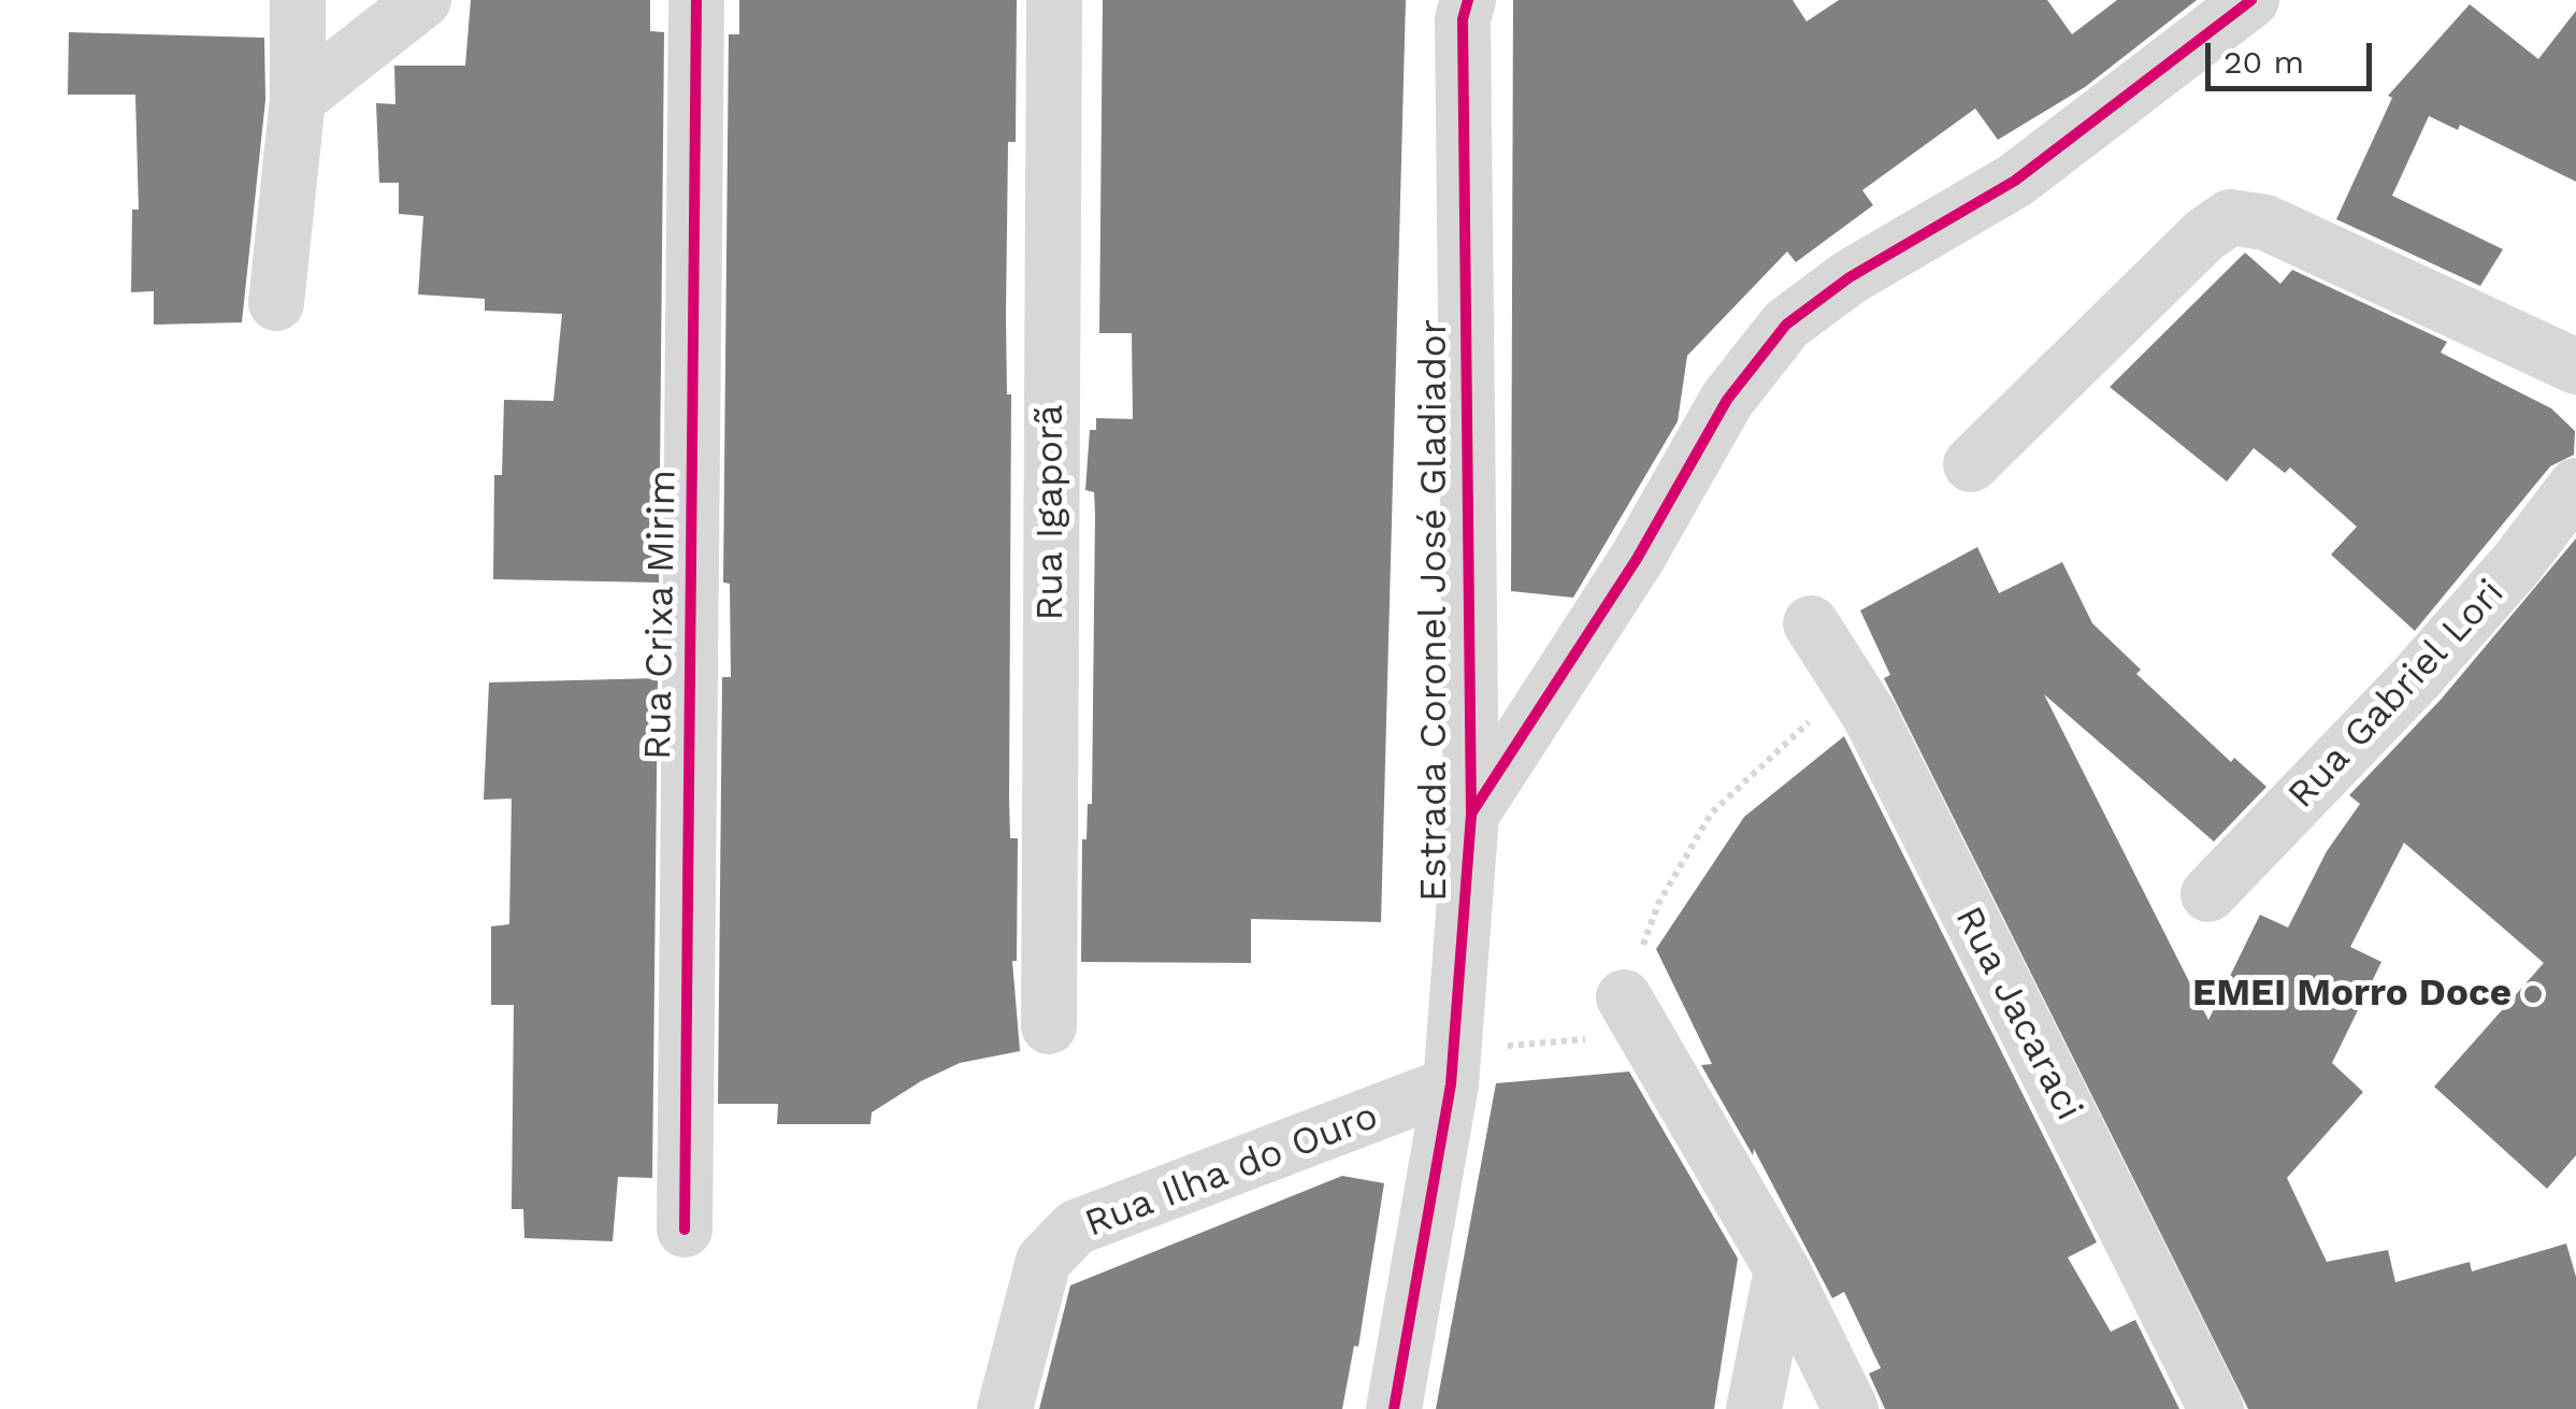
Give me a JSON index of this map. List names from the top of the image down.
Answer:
{
  "streets": {
    "street": [
      "Rua Igaporã",
      "Estrada Coronel José Gladiador",
      "Rua Crixa Mirim",
      "Rua Gabriel Lori",
      "Rua Jacaraci",
      "Rua Ilha do Ouro"
    ]
  },
  "crossings": [
    ["Estrada Coronel José Gladiador", "Rua Ilha do Ouro"]
  ],
  "places": ["EMEI Morro Doce"],
  "scale_bar": "20 m"
}
